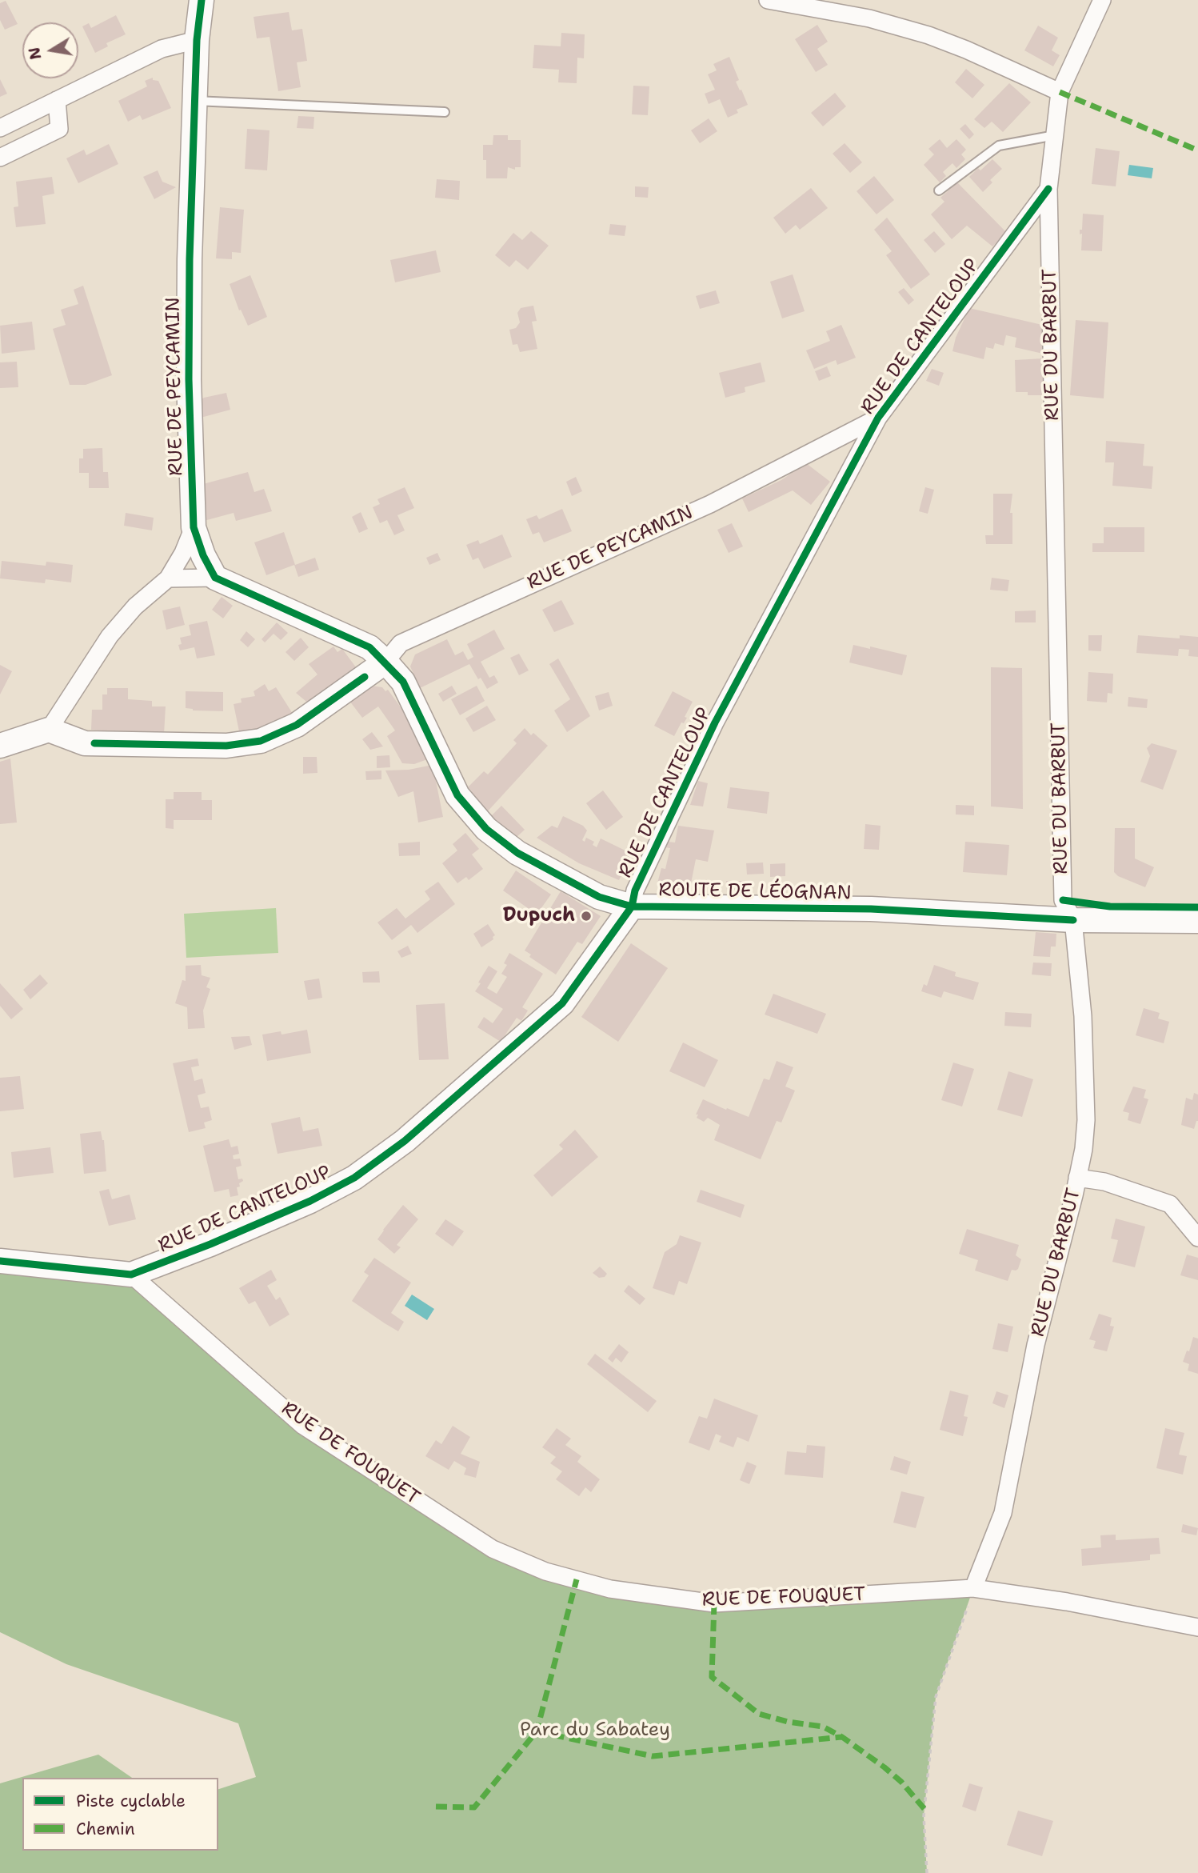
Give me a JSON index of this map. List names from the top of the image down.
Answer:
{
  "streets": {
    "street": [
      "RUE DE CANTELOUP",
      "RUE DU BARBUT",
      "RUE DE PEYCAMIN",
      "ROUTE DE LÉOGNAN",
      "RUE DE FOUQUET"
    ]
  },
  "crossings": [
    ["RUE DE CANTELOUP", "RUE DU BARBUT"],
    ["RUE DE CANTELOUP", "RUE DE PEYCAMIN"],
    ["RUE DE CANTELOUP", "ROUTE DE LÉOGNAN"],
    ["RUE DE CANTELOUP", "RUE DE FOUQUET"],
    ["RUE DU BARBUT", "ROUTE DE LÉOGNAN"],
    ["RUE DU BARBUT", "RUE DE FOUQUET"],
    ["RUE DE PEYCAMIN", "ROUTE DE LÉOGNAN"]
  ],
  "parks": ["Parc du Sabatey"],
  "places": ["Dupuch"],
  "legend": ["Piste cyclable", "Chemin"],
  "north": "left"
}
